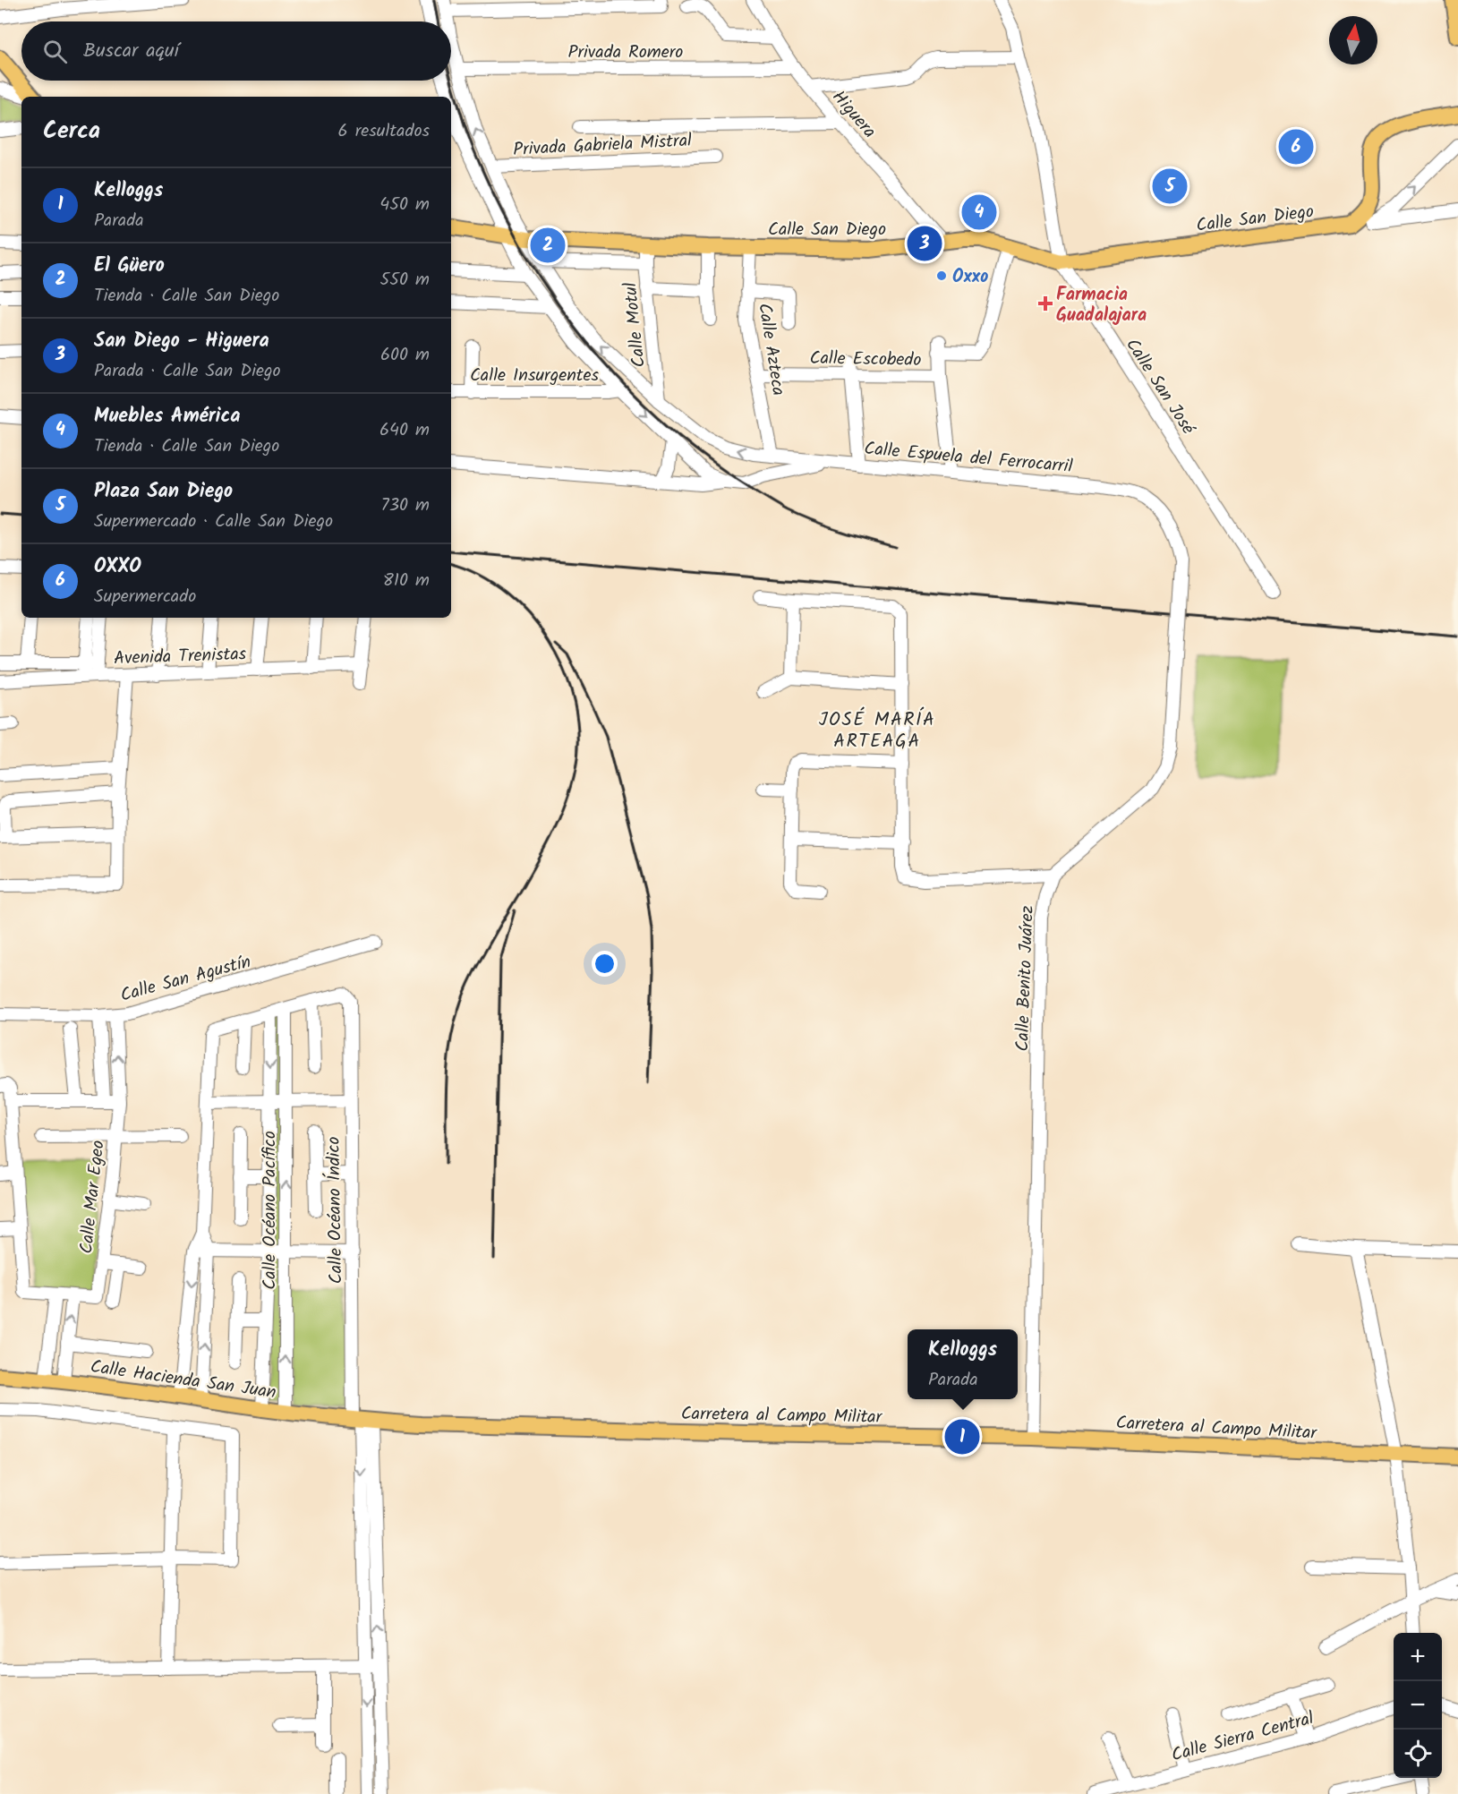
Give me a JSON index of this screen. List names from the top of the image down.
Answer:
{
  "streets": {
    "main road": ["Calle San Diego", "Calle Hacienda San Juan", "Carretera al Campo Militar"],
    "street": [
      "Privada Romero",
      "Higuera",
      "Privada Gabriela Mistral",
      "Calle Motul",
      "Calle Azteca",
      "Calle Escobedo",
      "Calle Insurgentes",
      "Calle San José",
      "Calle Espuela del Ferrocarril",
      "Avenida Trenistas",
      "Calle San Agustín",
      "Calle Benito Juárez",
      "Calle Mar Egeo",
      "Calle Océano Pacífico",
      "Calle Océano Índico",
      "Calle Sierra Central"
    ]
  },
  "crossings": [
    ["Privada Romero", "Higuera"],
    ["Privada Romero", "Calle Espuela del Ferrocarril"],
    ["Higuera", "Calle San Diego"],
    ["Privada Gabriela Mistral", "Calle Espuela del Ferrocarril"],
    ["Calle San Diego", "Calle Motul"],
    ["Calle San Diego", "Calle Azteca"],
    ["Calle San Diego", "Calle San José"],
    ["Calle San Diego", "Calle Espuela del Ferrocarril"],
    ["Calle Motul", "Calle Espuela del Ferrocarril"],
    ["Calle Azteca", "Calle Escobedo"],
    ["Calle Azteca", "Calle Espuela del Ferrocarril"],
    ["Calle Insurgentes", "Calle Espuela del Ferrocarril"],
    ["Calle Espuela del Ferrocarril", "Calle Benito Juárez"],
    ["Calle San Agustín", "Calle Mar Egeo"],
    ["Calle Benito Juárez", "Carretera al Campo Militar"],
    ["Calle Océano Pacífico", "Calle Hacienda San Juan"],
    ["Calle Océano Índico", "Calle Hacienda San Juan"],
    ["Calle Océano Índico", "Carretera al Campo Militar"],
    ["Calle Hacienda San Juan", "Carretera al Campo Militar"]
  ],
  "districts": ["JOSÉ MARÍA ARTEAGA"],
  "places": {
    "other": ["Oxxo"],
    "health": ["Farmacia Guadalajara"]
  },
  "north": "top",
  "page": {
    "search": "Buscar aquí",
    "heading": ["Cerca", "6 resultados"],
    "pins": [
      "6",
      "5",
      "4",
      "3",
      "2",
      "1"
    ],
    "list": [
      {
        "mark": "1",
        "name": "Kelloggs",
        "note": "Parada",
        "value": "450 m"
      },
      {
        "mark": "2",
        "name": "El Güero",
        "note": "Tienda · Calle San Diego",
        "value": "550 m"
      },
      {
        "mark": "3",
        "name": "San Diego - Higuera",
        "note": "Parada · Calle San Diego",
        "value": "600 m"
      },
      {
        "mark": "4",
        "name": "Muebles América",
        "note": "Tienda · Calle San Diego",
        "value": "640 m"
      },
      {
        "mark": "5",
        "name": "Plaza San Diego",
        "note": "Supermercado · Calle San Diego",
        "value": "730 m"
      },
      {
        "mark": "6",
        "name": "OXXO",
        "note": "Supermercado",
        "value": "810 m"
      }
    ],
    "popup": ["Kelloggs", "Parada"],
    "map_buttons": ["+", "−"]
  }
}
